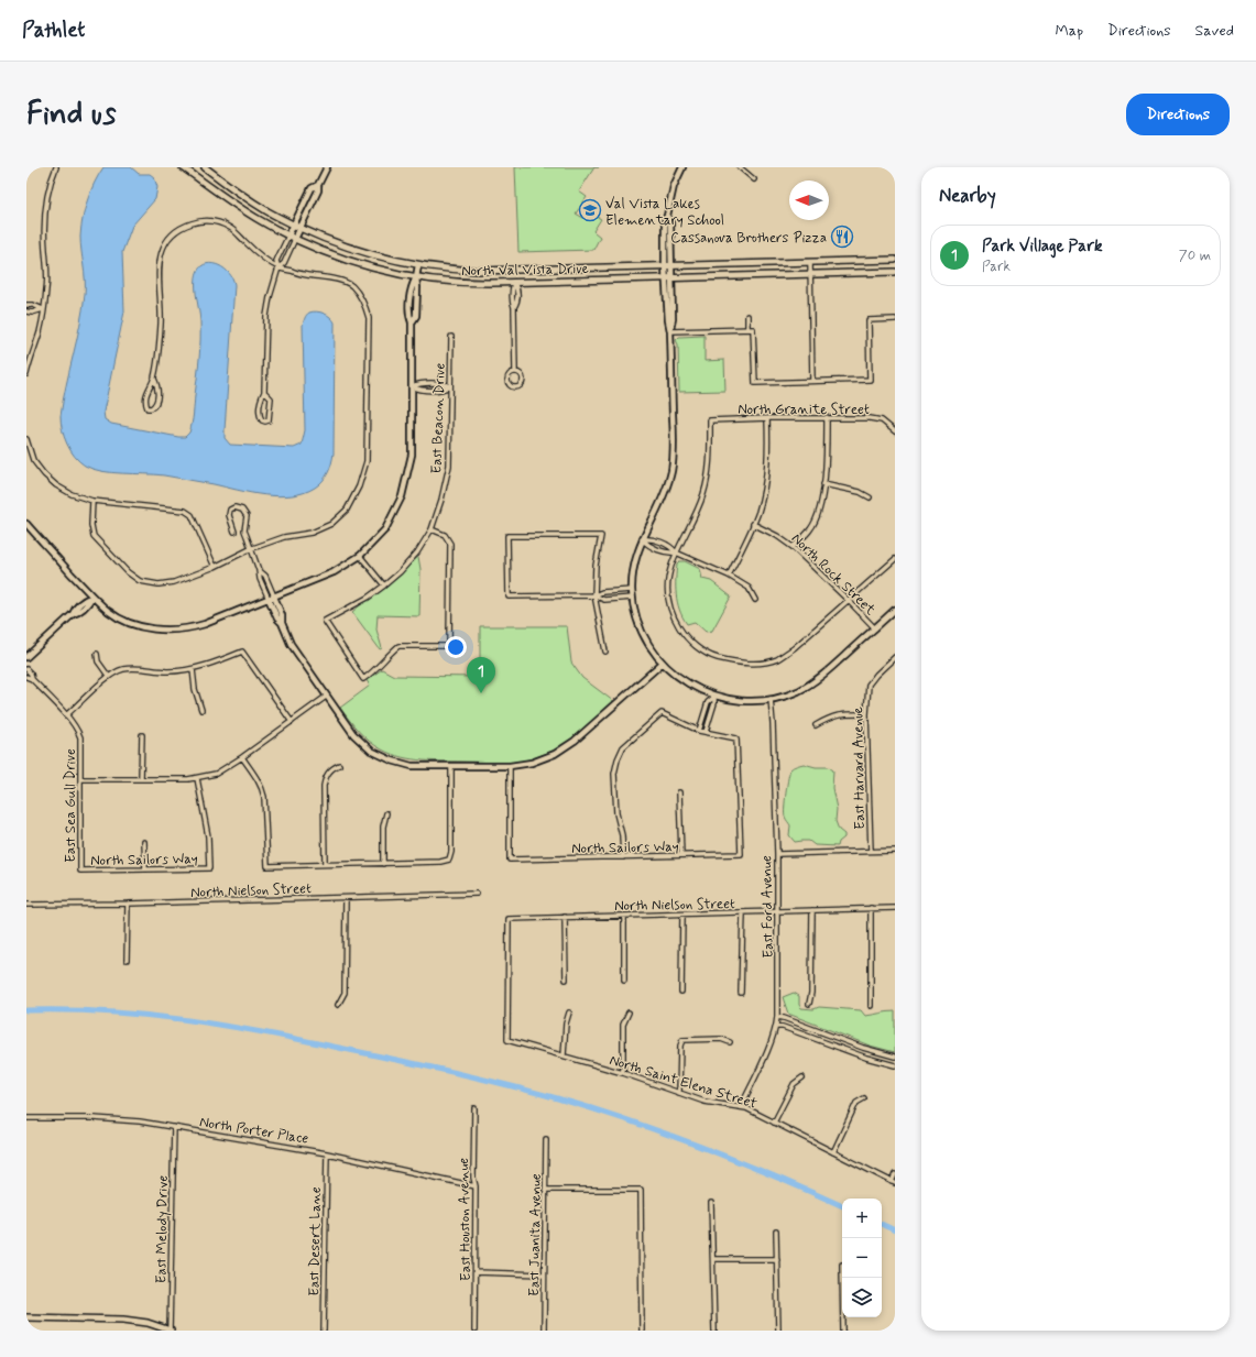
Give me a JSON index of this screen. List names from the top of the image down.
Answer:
{
  "streets": {
    "main road": ["North Val Vista Drive"],
    "street": [
      "North Granite Street",
      "East Beacon Drive",
      "North Rock Street",
      "East Harvard Avenue",
      "East Sea Gull Drive",
      "North Sailors Way",
      "North Nielson Street",
      "East Ford Avenue",
      "North Saint Elena Street",
      "North Porter Place",
      "East Houston Avenue",
      "East Melody Drive",
      "East Juanita Avenue",
      "East Desert Lane"
    ]
  },
  "crossings": [
    ["East Sea Gull Drive", "North Sailors Way"],
    ["North Nielson Street", "East Ford Avenue"],
    ["North Nielson Street", "North Saint Elena Street"],
    ["East Ford Avenue", "North Saint Elena Street"],
    ["North Porter Place", "East Houston Avenue"],
    ["North Porter Place", "East Melody Drive"],
    ["North Porter Place", "East Desert Lane"]
  ],
  "places": {
    "school or university": ["Val Vista Lakes Elementary School"],
    "restaurant": ["Cassanova Brothers Pizza"]
  },
  "north": "left",
  "page": {
    "header": "Pathlet",
    "nav": ["Map", "Directions", "Saved"],
    "buttons": "Directions",
    "title": "Find us",
    "heading": "Nearby",
    "list": [
      {
        "mark": "1",
        "name": "Park Village Park",
        "note": "Park",
        "value": "70 m"
      }
    ],
    "pins": "1",
    "map_buttons": ["+", "−"]
  }
}
